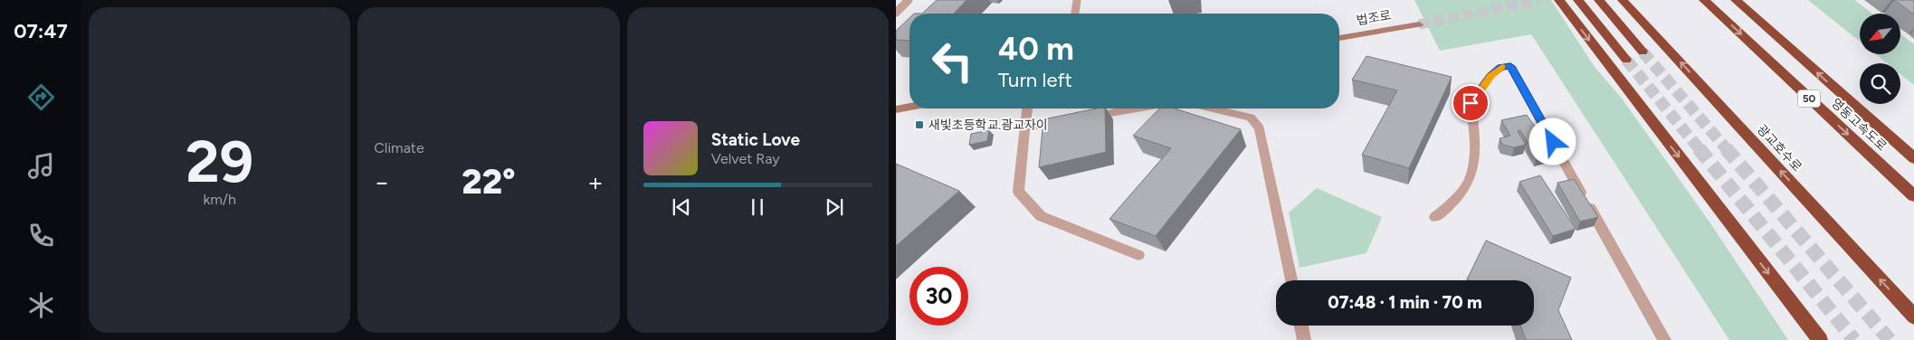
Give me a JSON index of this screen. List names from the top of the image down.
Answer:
{
  "streets": {
    "highway": ["50", "영동고속도로", "광교호수로"],
    "street": ["법조로"]
  },
  "places": {
    "transit": ["새빛초등학교.광교자이"]
  },
  "north": "bottom left",
  "page": {
    "tabs": "07:47",
    "tile": [
      ["29", "km/h"],
      "Climate"
    ],
    "turn": ["40 m", "Turn left"],
    "song": ["Static Love", "Velvet Ray"],
    "heat": ["−", "22°", "+"],
    "limit": "30",
    "trip": "07:48 · 1 min · 70 m"
  }
}
